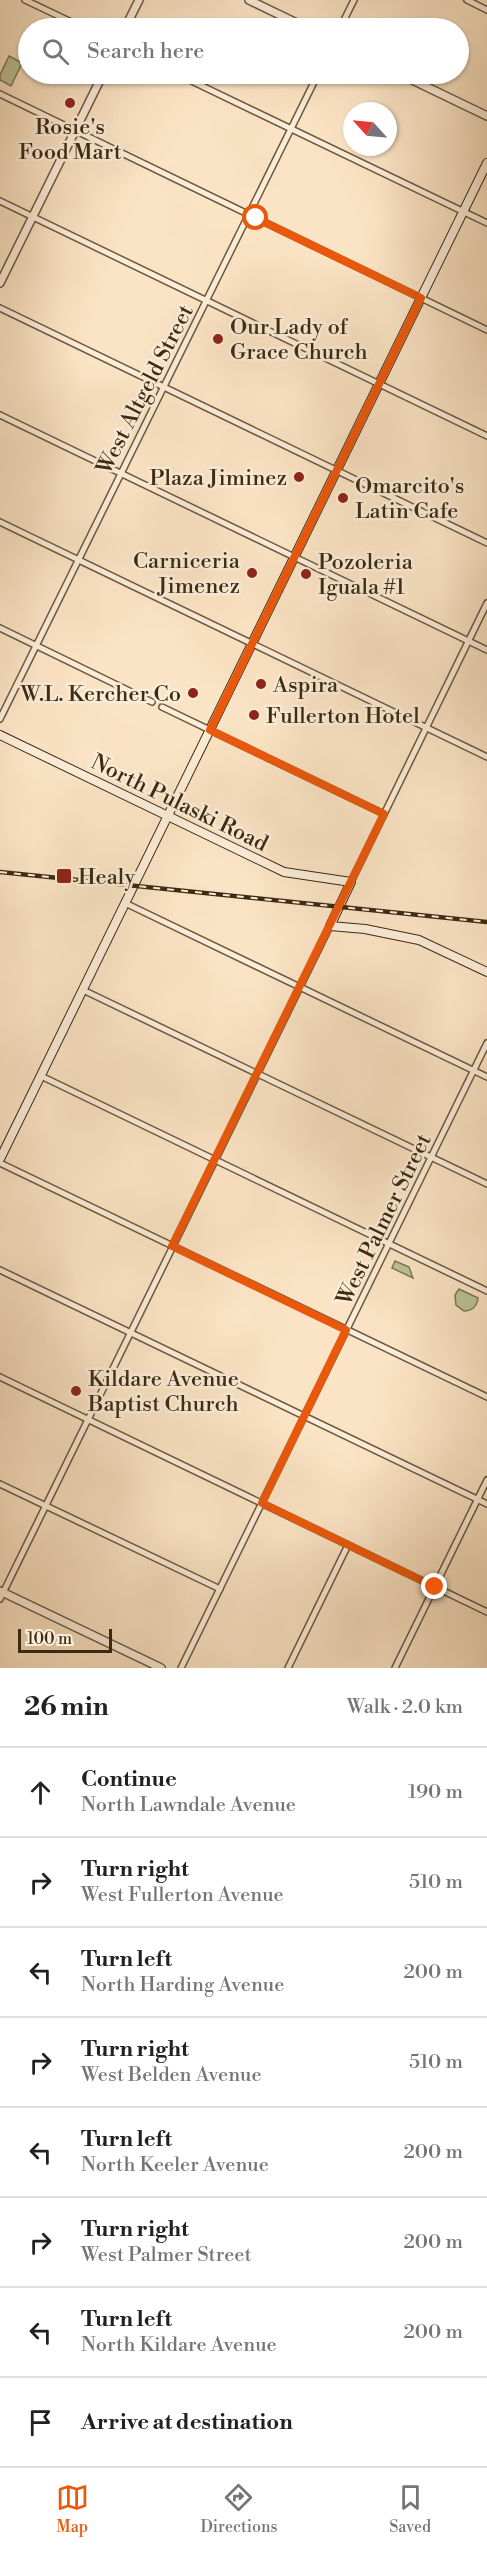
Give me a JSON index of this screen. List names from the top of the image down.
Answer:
{
  "streets": {
    "main road": ["North Pulaski Road"],
    "street": ["West Altgeld Street", "West Palmer Street"]
  },
  "places": {
    "other": [
      "Rosie's Food Mart",
      "Our Lady of Grace Church",
      "Plaza Jiminez",
      "Omarcito's Latin Cafe",
      "Carniceria Jimenez",
      "Pozoleria Iguala #1",
      "Aspira",
      "W.L. Kercher Co",
      "Fullerton Hotel",
      "Kildare Avenue Baptist Church"
    ],
    "transit": ["Healy"]
  },
  "scale_bar": "100 m",
  "north": "top left",
  "page": {
    "search": "Search here",
    "scale": "100 m",
    "heading": ["26 min", "Walk · 2.0 km"],
    "list": [
      ["Continue", "North Lawndale Avenue", "190 m"],
      ["Turn right", "West Fullerton Avenue", "510 m"],
      ["Turn left", "North Harding Avenue", "200 m"],
      ["Turn right", "West Belden Avenue", "510 m"],
      ["Turn left", "North Keeler Avenue", "200 m"],
      ["Turn right", "West Palmer Street", "200 m"],
      ["Turn left", "North Kildare Avenue", "200 m"],
      "Arrive at destination"
    ],
    "nav": ["Map", "Directions", "Saved"]
  }
}
